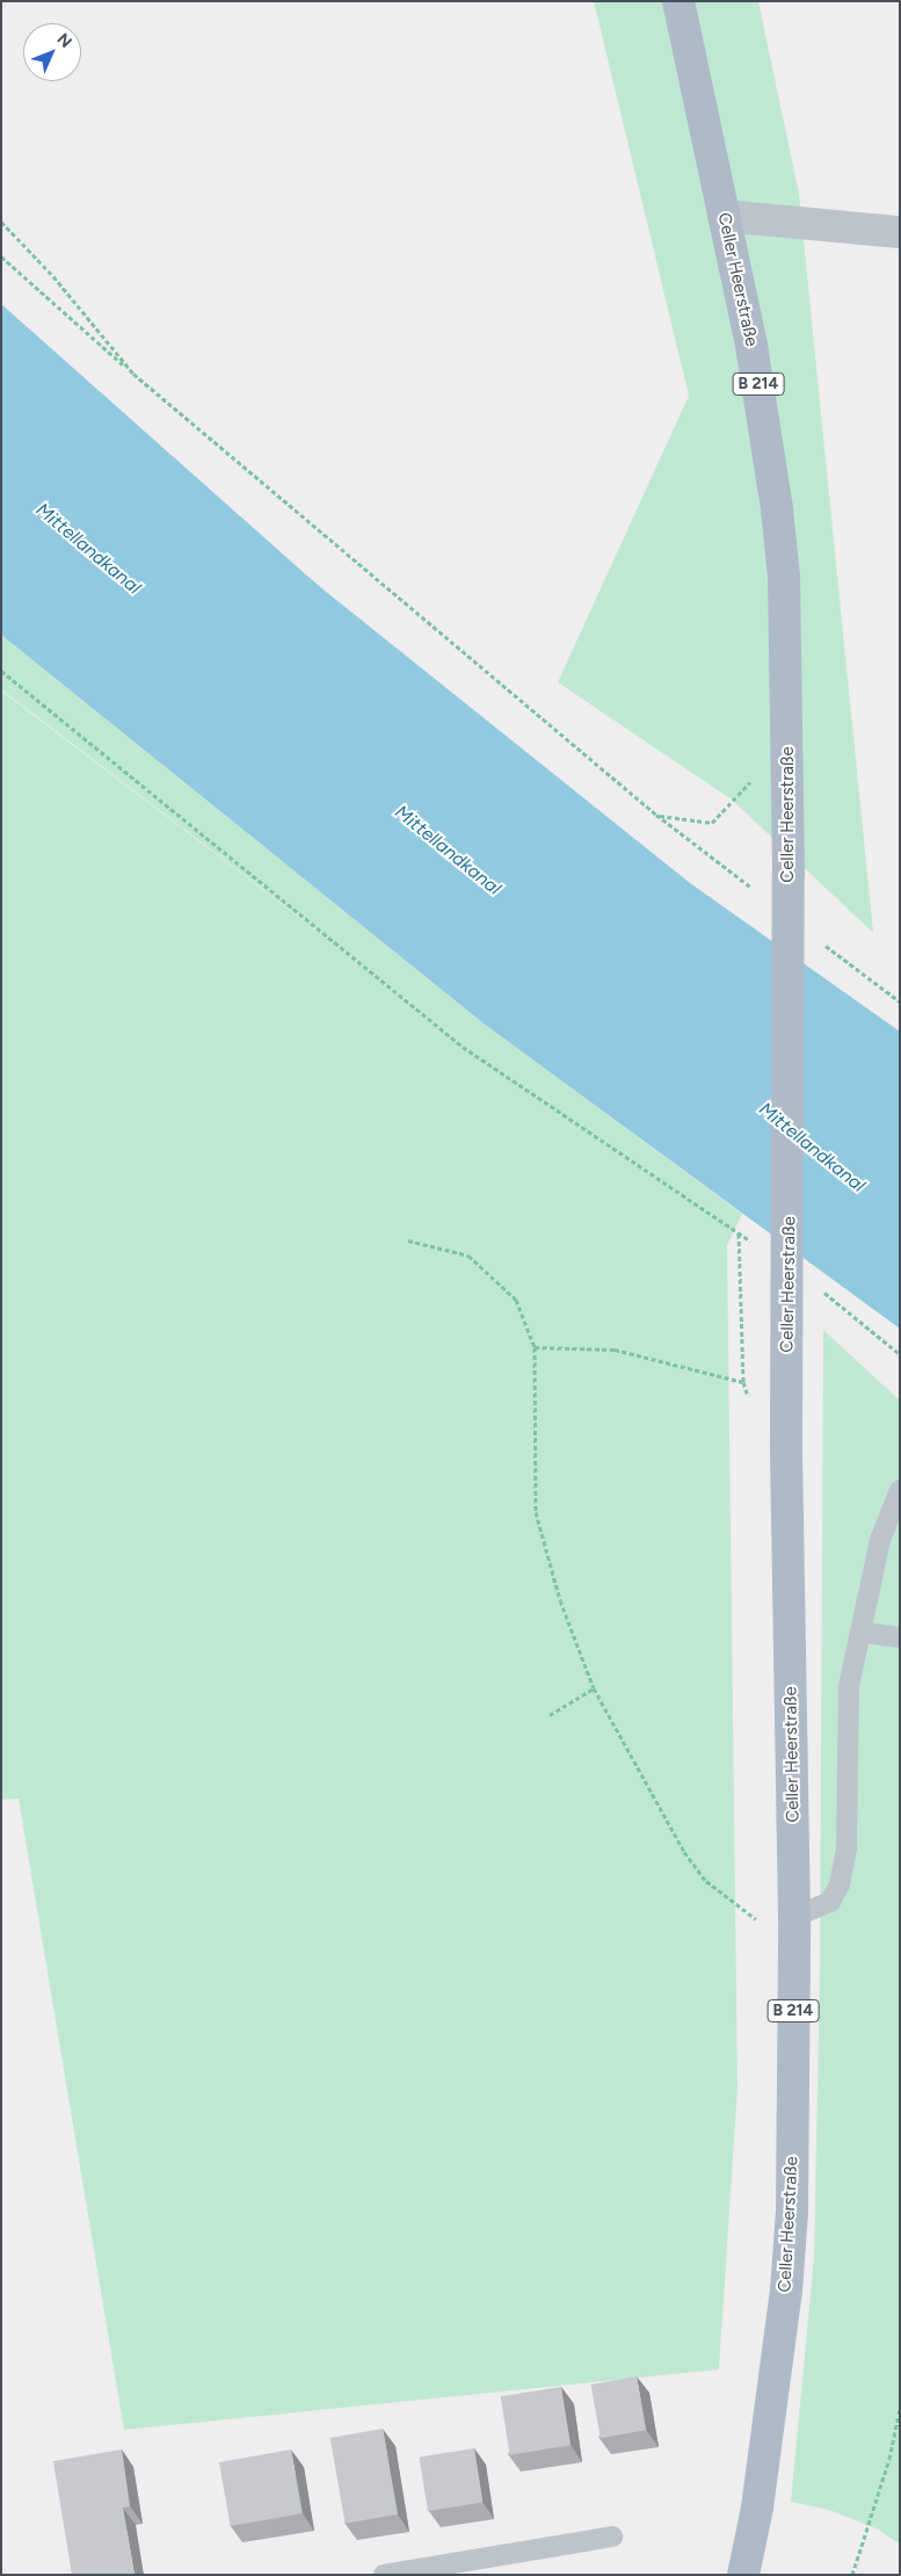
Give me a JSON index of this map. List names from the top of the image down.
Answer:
{
  "streets": {
    "main road": ["Celler Heerstraße", "B 214"]
  },
  "water": ["Mittellandkanal"],
  "north": "top right"
}
